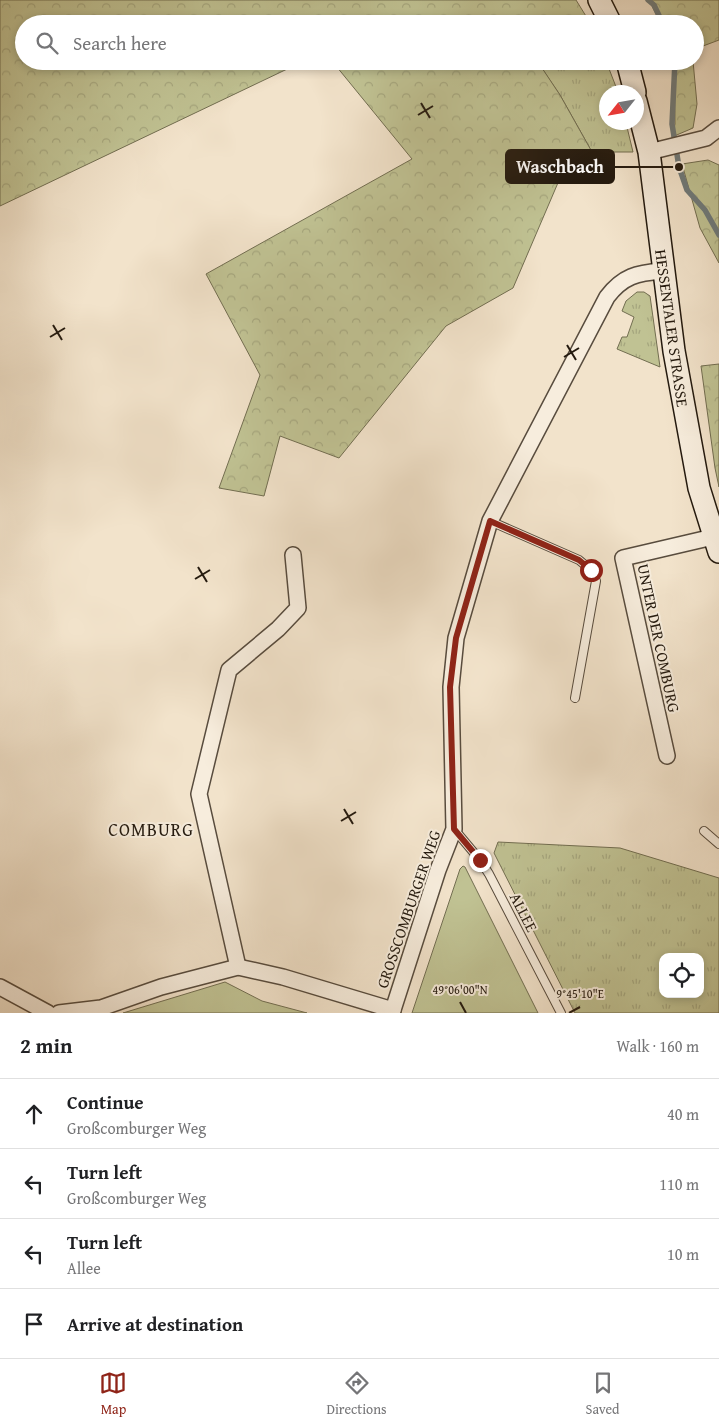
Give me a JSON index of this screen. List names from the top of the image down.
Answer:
{
  "streets": {
    "main road": ["HESSENTALER STRASSE"],
    "street": ["UNTER DER COMBURG", "GROSSCOMBURGER WEG"],
    "lane": ["ALLEE"]
  },
  "crossings": [
    ["HESSENTALER STRASSE", "UNTER DER COMBURG"],
    ["HESSENTALER STRASSE", "GROSSCOMBURGER WEG"],
    ["GROSSCOMBURGER WEG", "ALLEE"]
  ],
  "districts": ["COMBURG"],
  "places": ["Waschbach"],
  "north": "bottom left",
  "page": {
    "search": "Search here",
    "heading": ["2 min", "Walk · 160 m"],
    "list": [
      ["Continue", "Großcomburger Weg", "40 m"],
      ["Turn left", "Großcomburger Weg", "110 m"],
      ["Turn left", "Allee", "10 m"],
      "Arrive at destination"
    ],
    "nav": ["Map", "Directions", "Saved"]
  },
  "coordinates": ["49°06'00\"N", "9°45'10\"E"]
}
